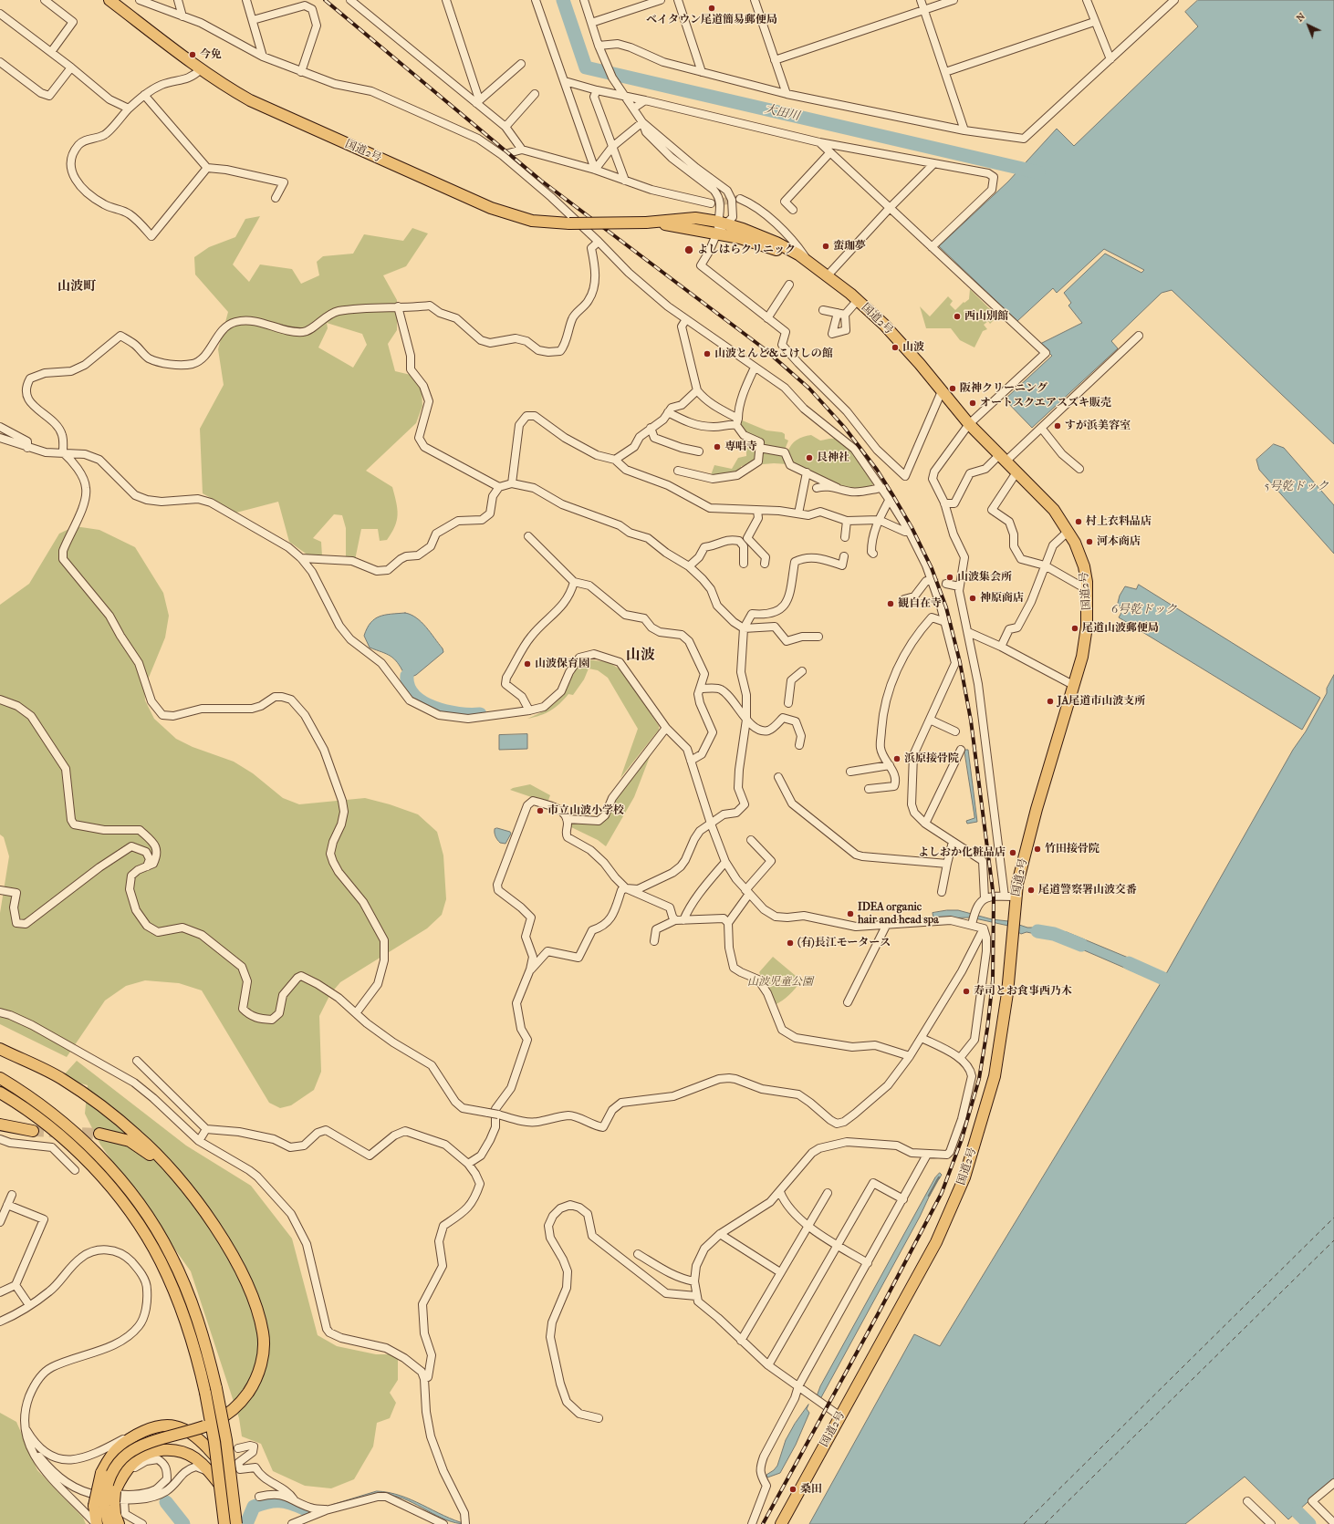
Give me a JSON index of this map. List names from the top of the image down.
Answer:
{
  "streets": {
    "highway": ["国道2号"]
  },
  "districts": ["山波町", "山波"],
  "water": ["大田川", "5号乾ドック", "6号乾ドック"],
  "parks": ["山波児童公園"],
  "places": [
    "ベイタウン尾道簡易郵便局",
    "今免",
    "蛮珈夢",
    "よしはらクリニック",
    "西山別館",
    "山波",
    "山波とんど&こけしの館",
    "阪神クリーニング",
    "オートスクエアスズキ販売",
    "すが浜美容室",
    "専唱寺",
    "艮神社",
    "村上衣料品店",
    "河本商店",
    "山波集会所",
    "神原商店",
    "観自在寺",
    "尾道山波郵便局",
    "山波保育園",
    "JA尾道市山波支所",
    "浜原接骨院",
    "市立山波小学校",
    "竹田接骨院",
    "よしおか化粧品店",
    "尾道警察署山波交番",
    "IDEA organic hair and head spa",
    "(有)長江モータース",
    "寿司とお食事西乃木",
    "桑田"
  ],
  "north": "top left"
}
